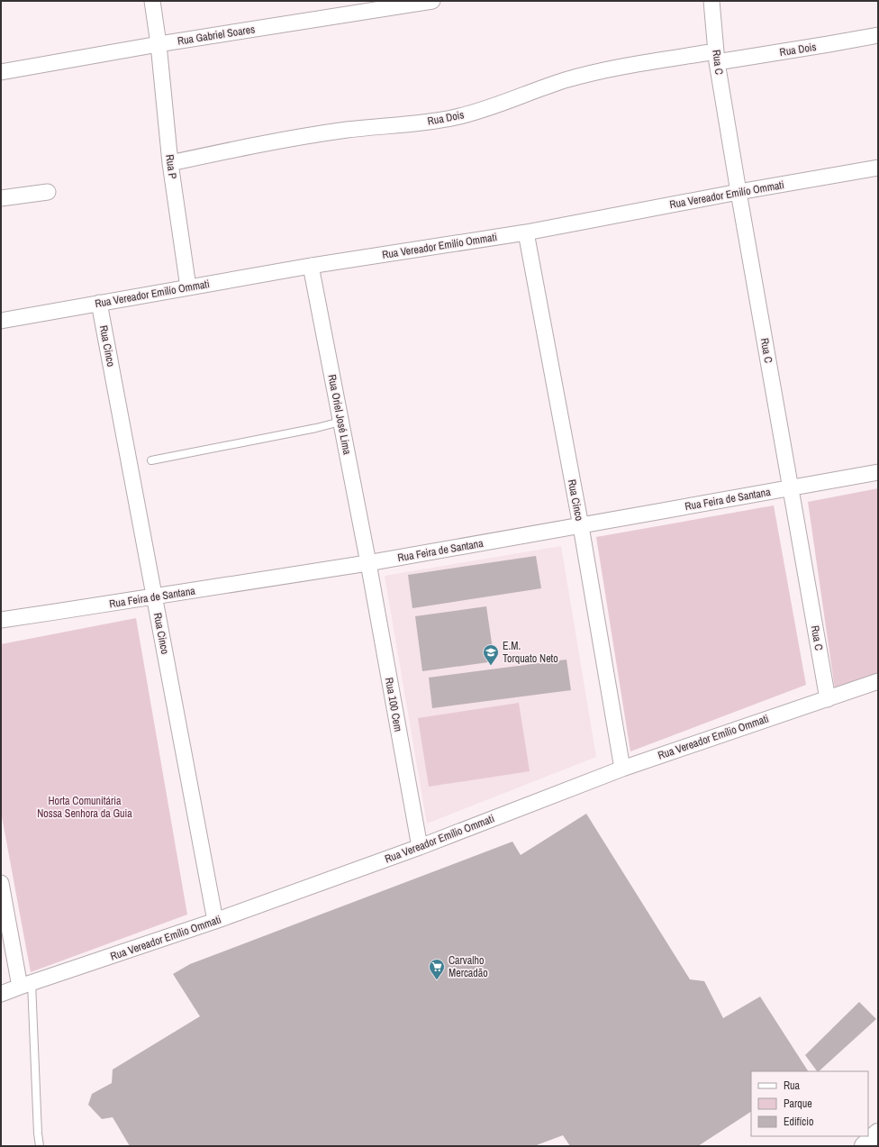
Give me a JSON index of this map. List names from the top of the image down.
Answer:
{
  "streets": {
    "street": [
      "Rua Gabriel Soares",
      "Rua Dois",
      "Rua C",
      "Rua P",
      "Rua Vereador Emilío Ommati",
      "Rua Cinco",
      "Rua Oriel José Lima",
      "Rua Feira de Santana",
      "Rua 100 Cem",
      "Rua Vereador Emílio Ommati"
    ]
  },
  "crossings": [
    ["Rua Gabriel Soares", "Rua P"],
    ["Rua Dois", "Rua C"],
    ["Rua Dois", "Rua P"],
    ["Rua C", "Rua Vereador Emilío Ommati"],
    ["Rua C", "Rua Feira de Santana"],
    ["Rua C", "Rua Vereador Emílio Ommati"],
    ["Rua P", "Rua Vereador Emilío Ommati"],
    ["Rua Vereador Emilío Ommati", "Rua Cinco"],
    ["Rua Vereador Emilío Ommati", "Rua Oriel José Lima"],
    ["Rua Cinco", "Rua Feira de Santana"],
    ["Rua Cinco", "Rua Vereador Emílio Ommati"],
    ["Rua Oriel José Lima", "Rua Feira de Santana"],
    ["Rua Oriel José Lima", "Rua 100 Cem"],
    ["Rua Feira de Santana", "Rua 100 Cem"],
    ["Rua 100 Cem", "Rua Vereador Emílio Ommati"]
  ],
  "parks": ["Horta Comunitária Nossa Senhora da Guia"],
  "places": {
    "school or university": ["E.M. Torquato Neto"],
    "supermarket": ["Carvalho Mercadão"]
  },
  "legend": ["Rua", "Parque", "Edifício"]
}
